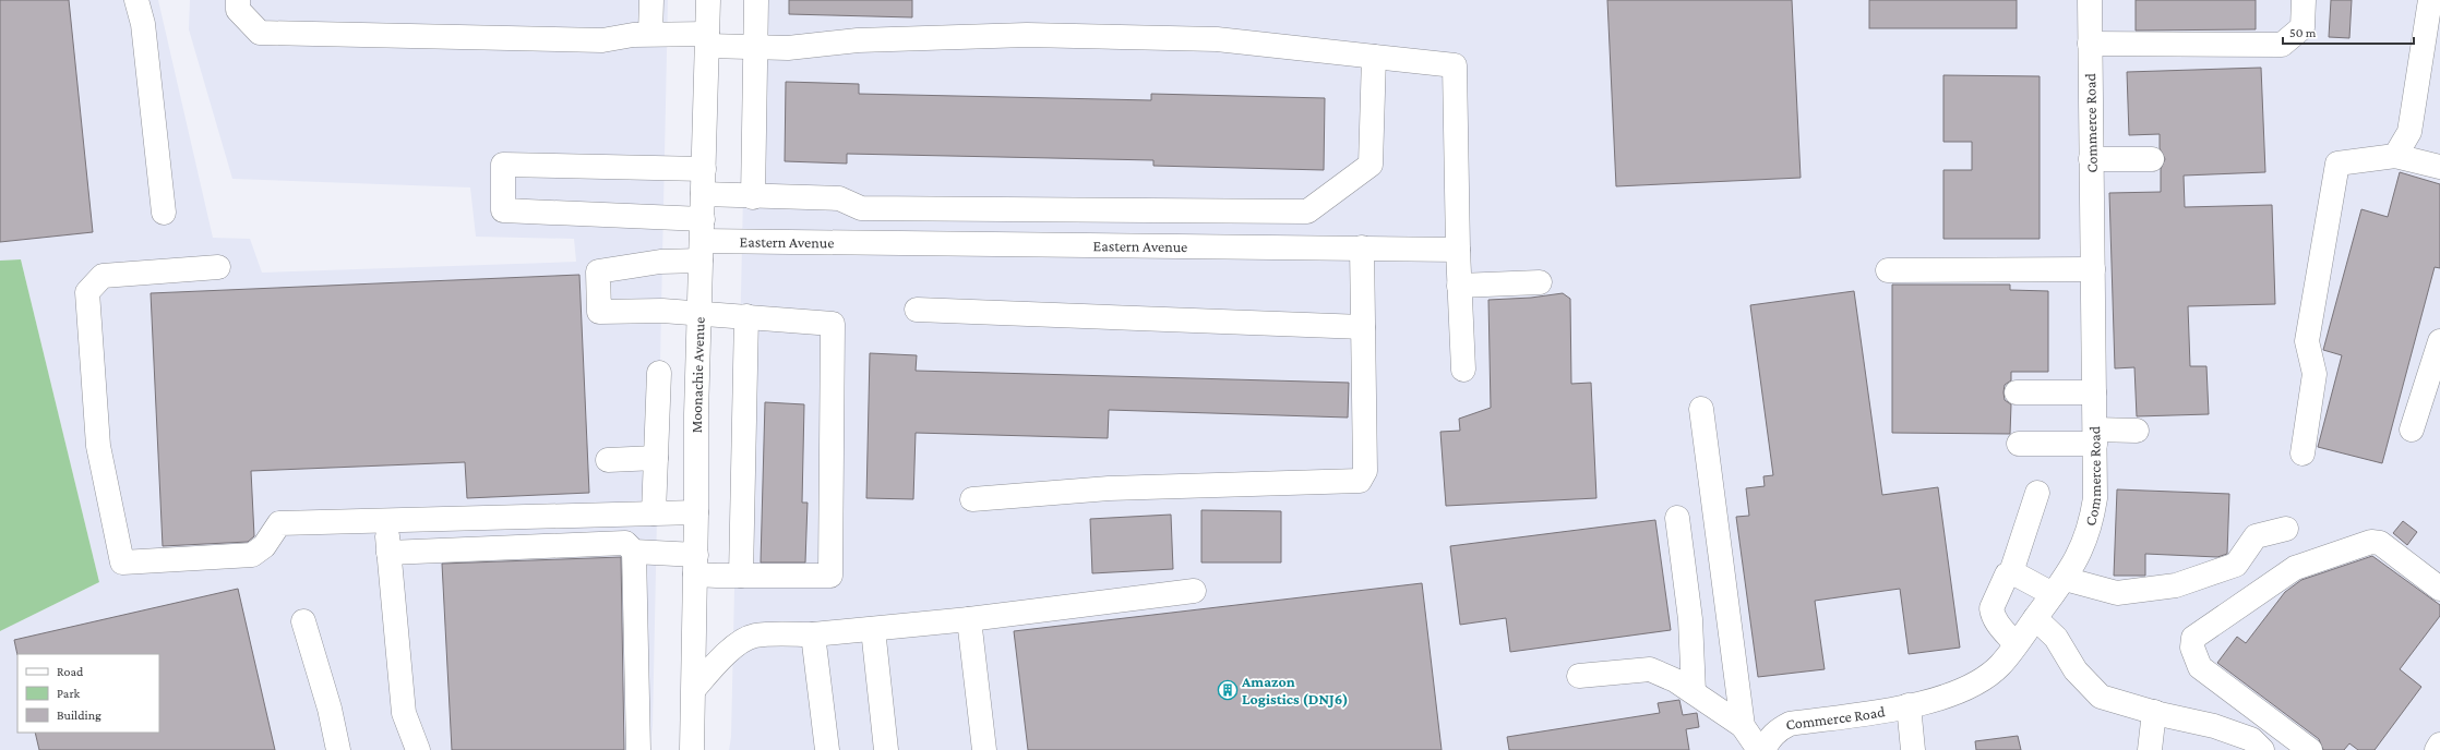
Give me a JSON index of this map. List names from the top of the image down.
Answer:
{
  "streets": {
    "street": ["Commerce Road", "Eastern Avenue", "Moonachie Avenue"]
  },
  "crossings": [
    ["Eastern Avenue", "Moonachie Avenue"]
  ],
  "places": {
    "building": ["Amazon Logistics (DNJ6)"]
  },
  "legend": ["Road", "Park", "Building"],
  "scale_bar": "50 m"
}
